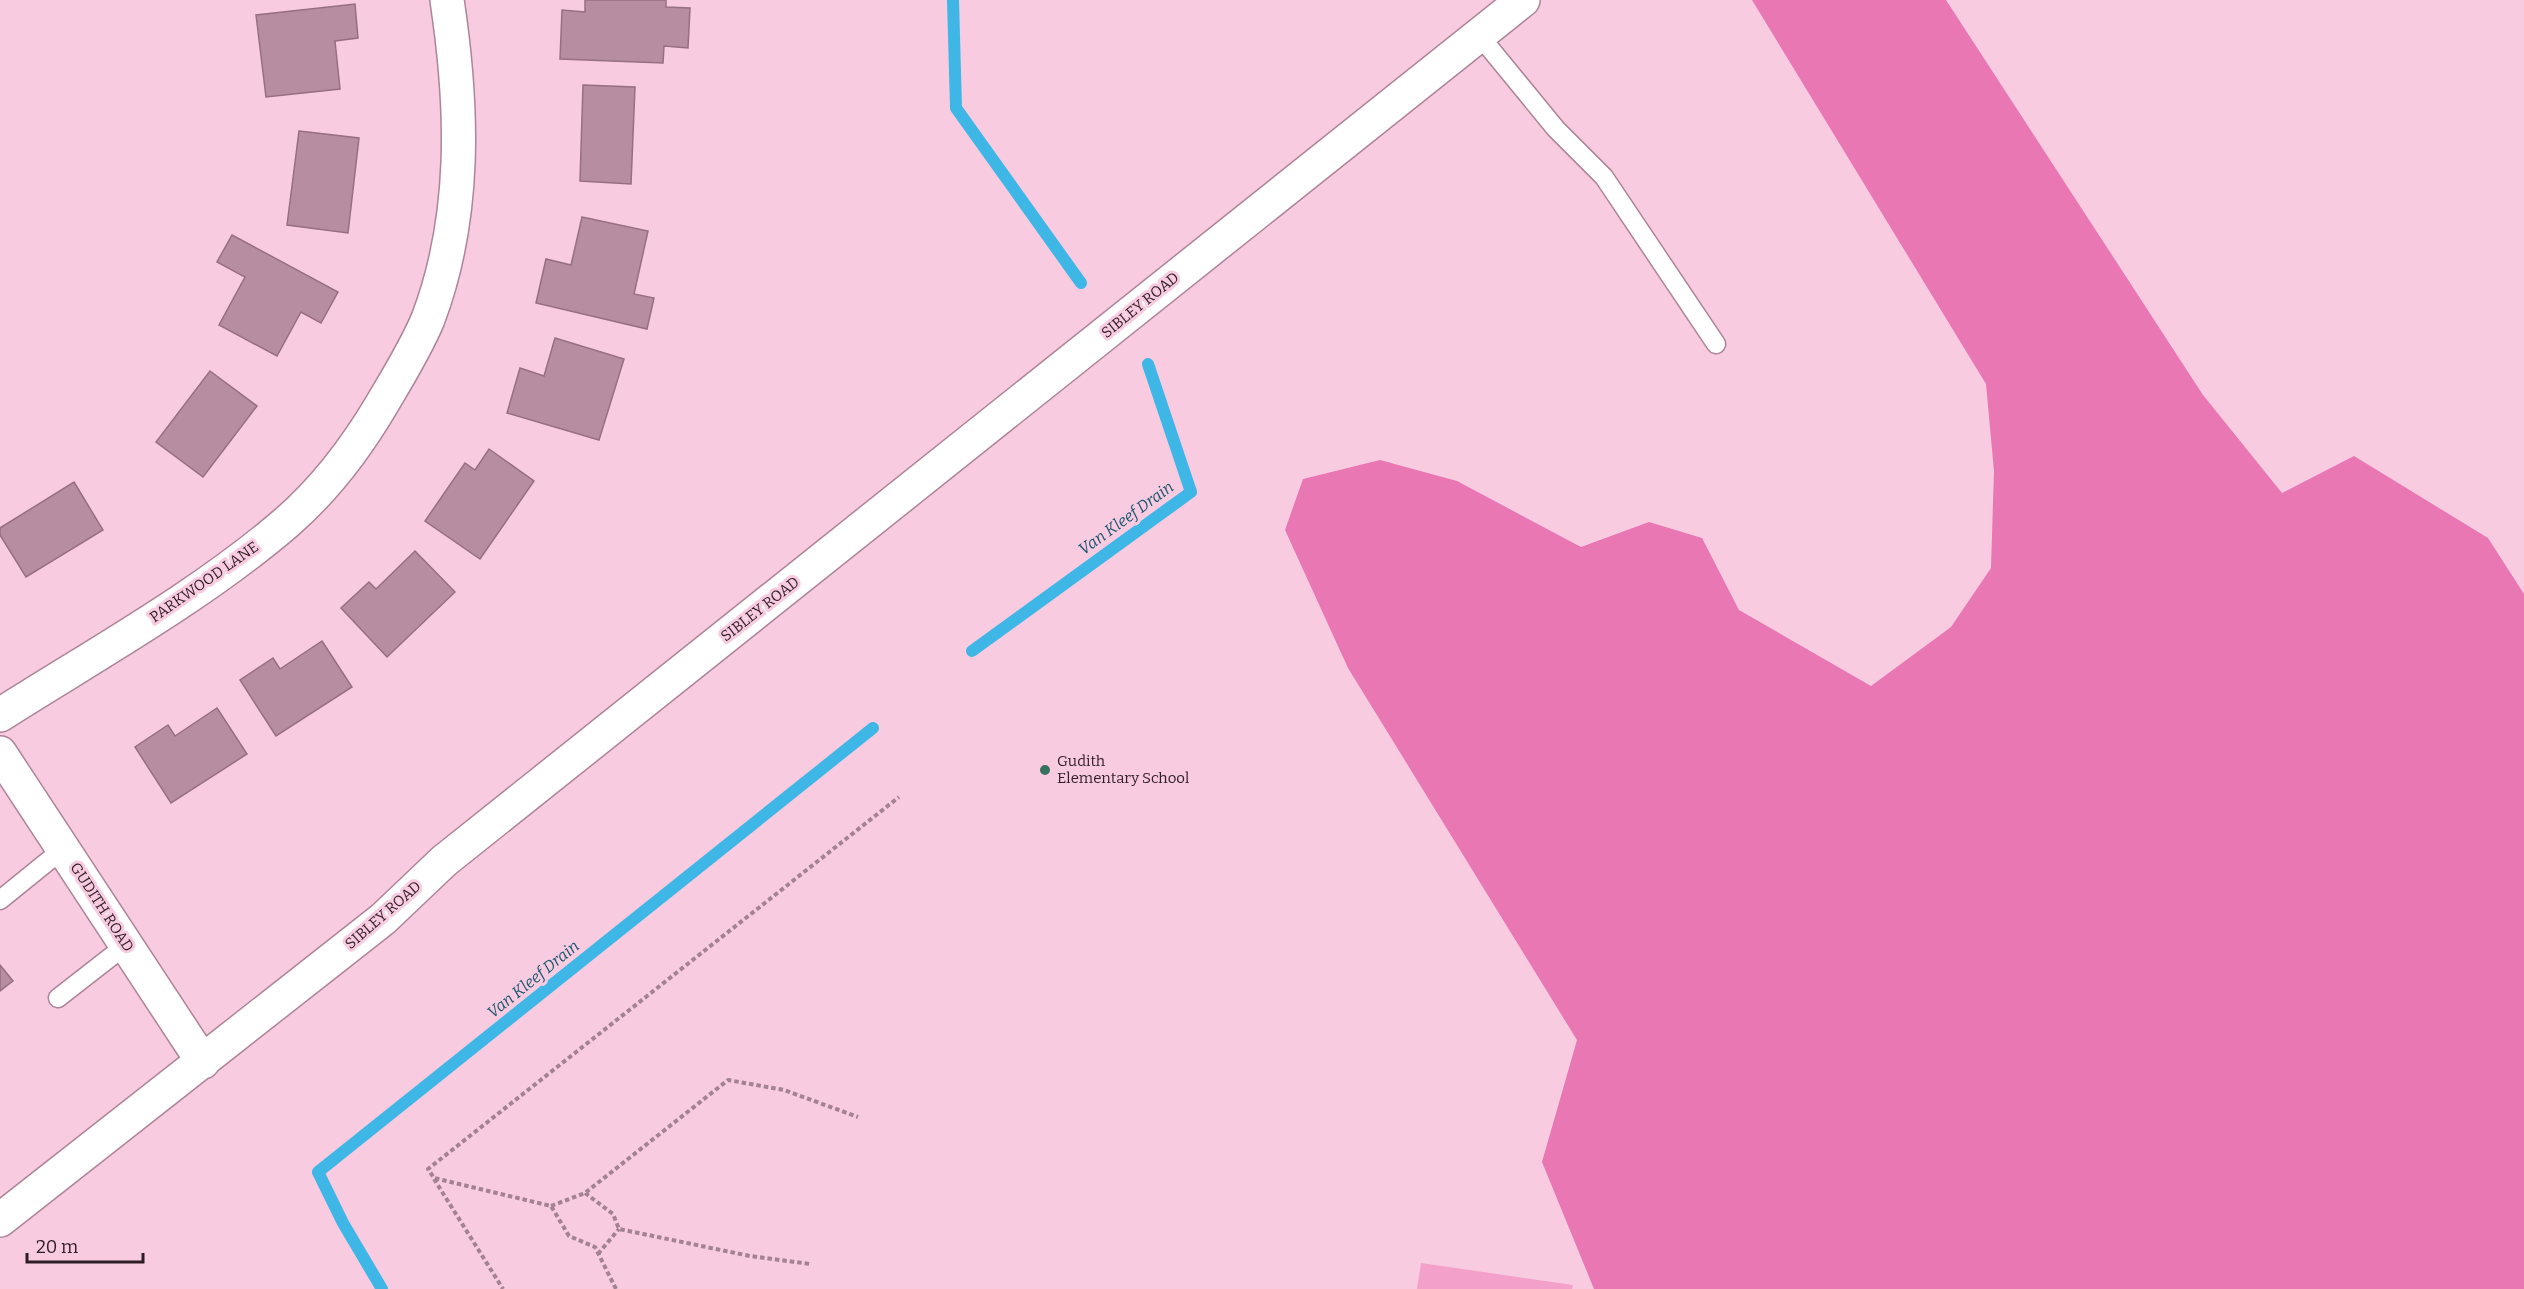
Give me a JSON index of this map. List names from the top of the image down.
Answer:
{
  "streets": {
    "main road": ["SIBLEY ROAD", "PARKWOOD LANE", "GUDITH ROAD"]
  },
  "crossings": [
    ["SIBLEY ROAD", "GUDITH ROAD"]
  ],
  "water": ["Van Kleef Drain"],
  "places": ["Gudith Elementary School"],
  "scale_bar": "20 m"
}
